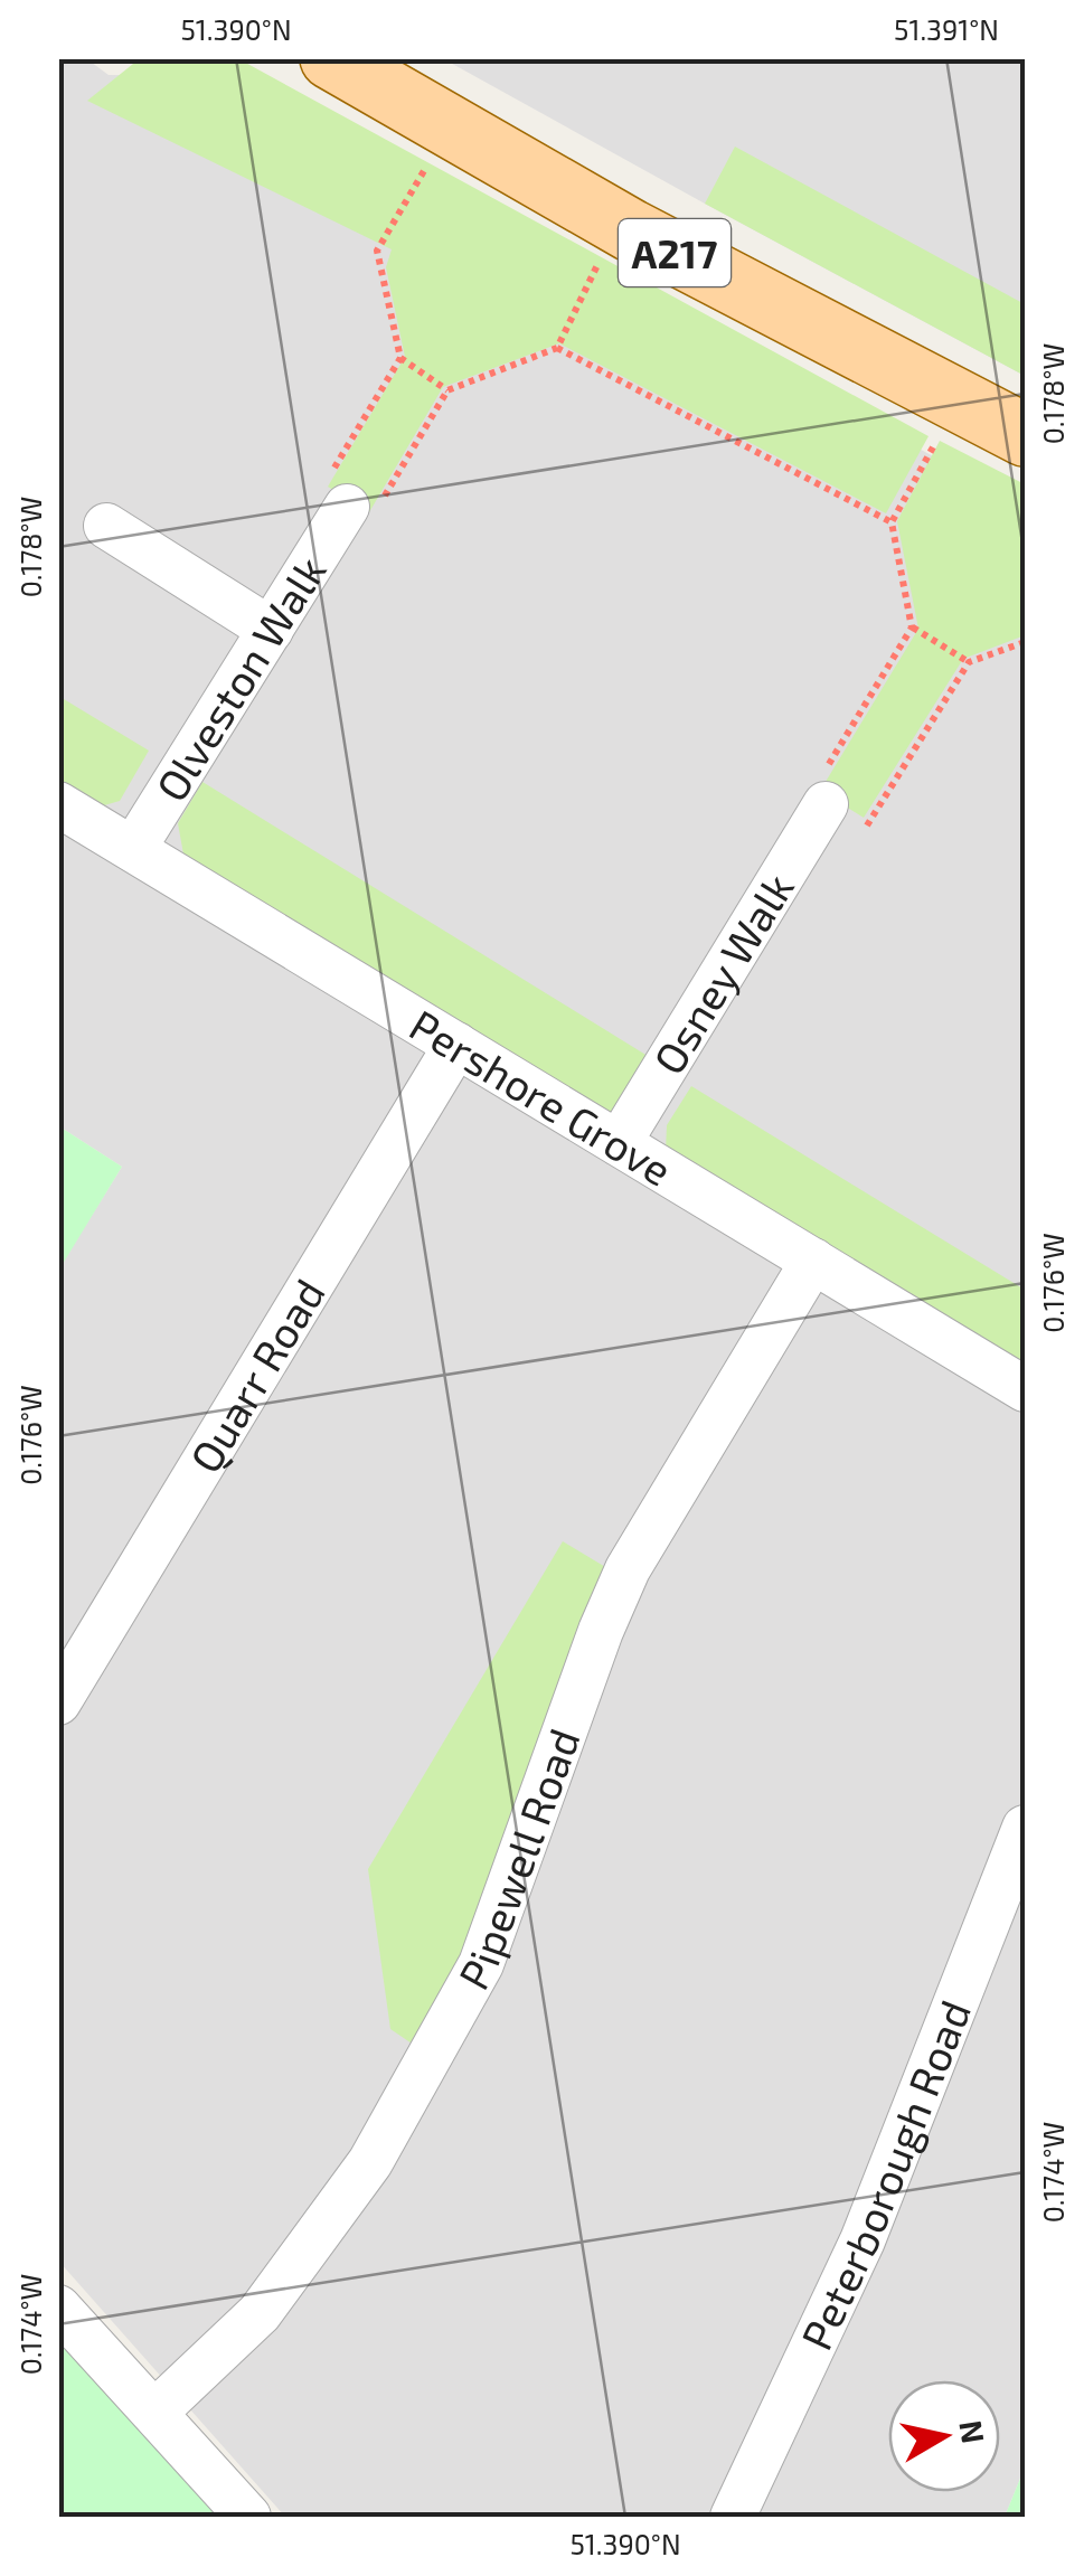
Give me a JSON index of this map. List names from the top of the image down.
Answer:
{
  "streets": {
    "main road": ["A217"],
    "street": [
      "Olveston Walk",
      "Osney Walk",
      "Pershore Grove",
      "Quarr Road",
      "Pipewell Road",
      "Peterborough Road"
    ]
  },
  "crossings": [
    ["Olveston Walk", "Pershore Grove"],
    ["Osney Walk", "Pershore Grove"],
    ["Pershore Grove", "Quarr Road"],
    ["Pershore Grove", "Pipewell Road"]
  ],
  "north": "right",
  "coordinates": [
    "51.390°N",
    "51.391°N",
    "0.178°W",
    "0.176°W",
    "0.174°W"
  ]
}
